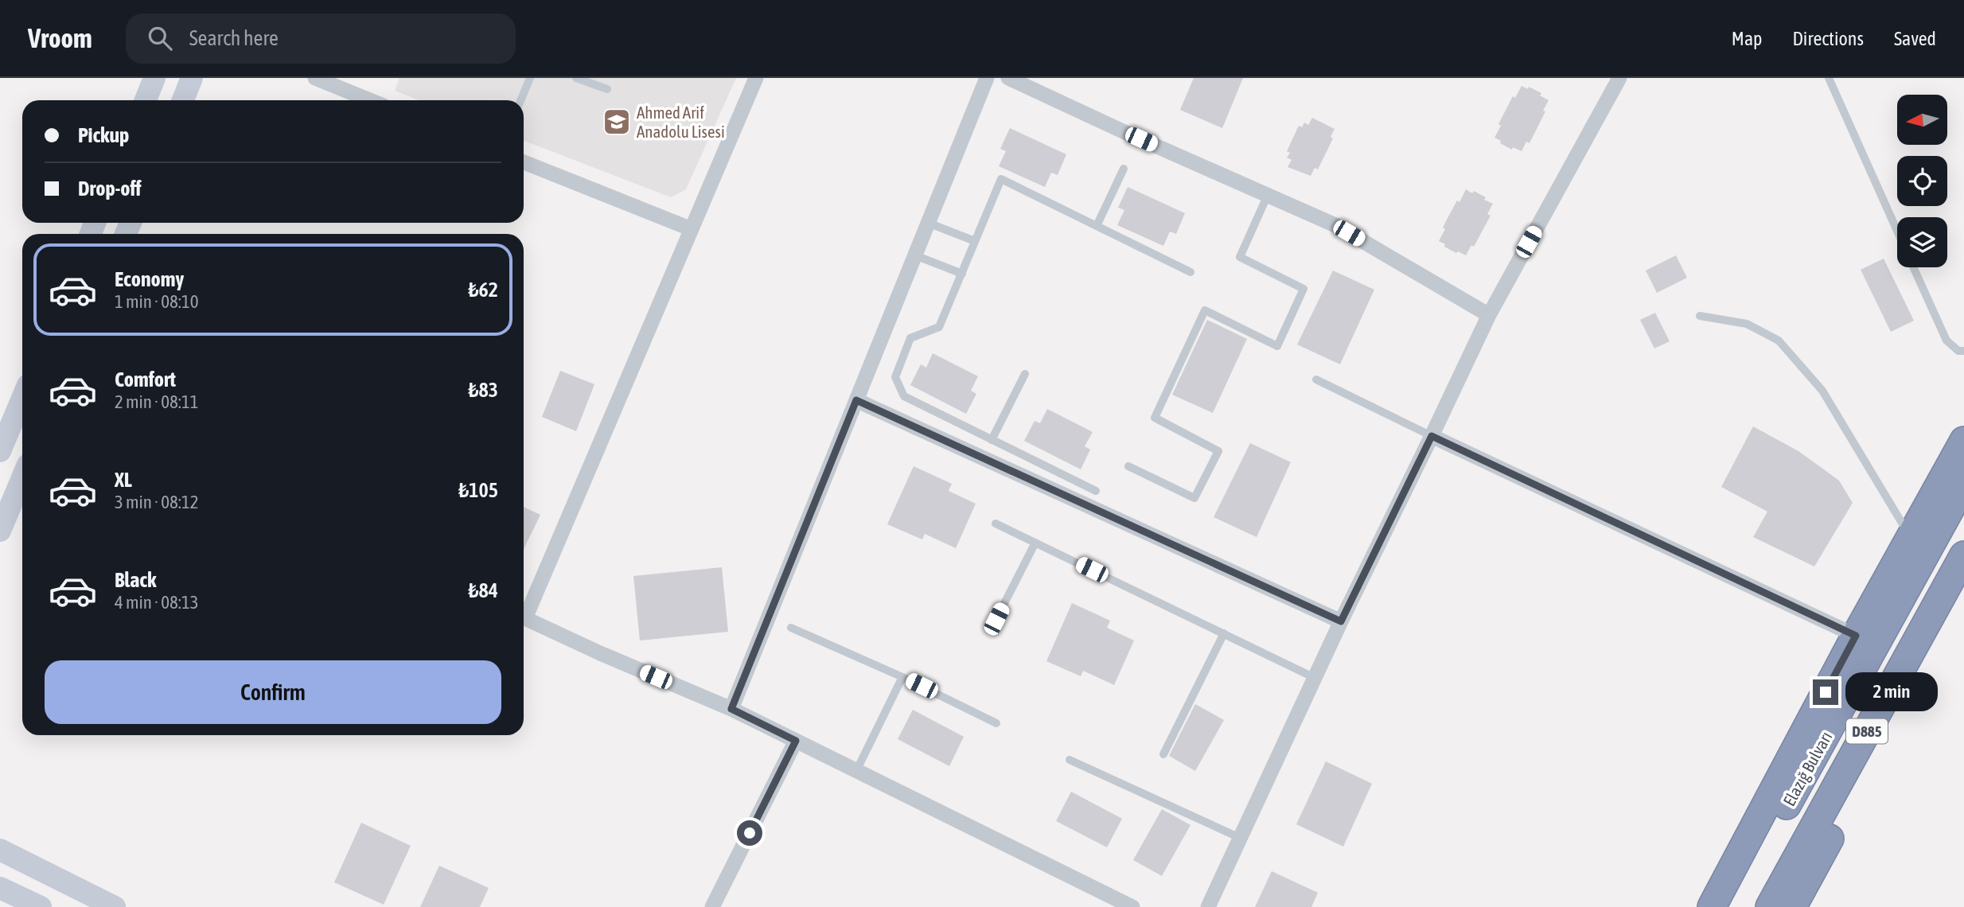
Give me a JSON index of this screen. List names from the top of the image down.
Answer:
{
  "streets": {
    "highway": ["D885", "Elazığ Bulvarı"]
  },
  "places": {
    "school or university": ["Ahmed Arif Anadolu Lisesi"]
  },
  "north": "left",
  "page": {
    "header": "Vroom",
    "search": "Search here",
    "nav": ["Map", "Directions", "Saved"],
    "banner": ["Pickup", "Drop-off"],
    "list": [
      {
        "name": "Economy",
        "note": "1 min · 08:10",
        "value": "₺62"
      },
      {
        "name": "Comfort",
        "note": "2 min · 08:11",
        "value": "₺83"
      },
      {
        "name": "XL",
        "note": "3 min · 08:12",
        "value": "₺105"
      },
      {
        "name": "Black",
        "note": "4 min · 08:13",
        "value": "₺84"
      }
    ],
    "buttons": "Confirm",
    "bubble": "2 min"
  }
}
